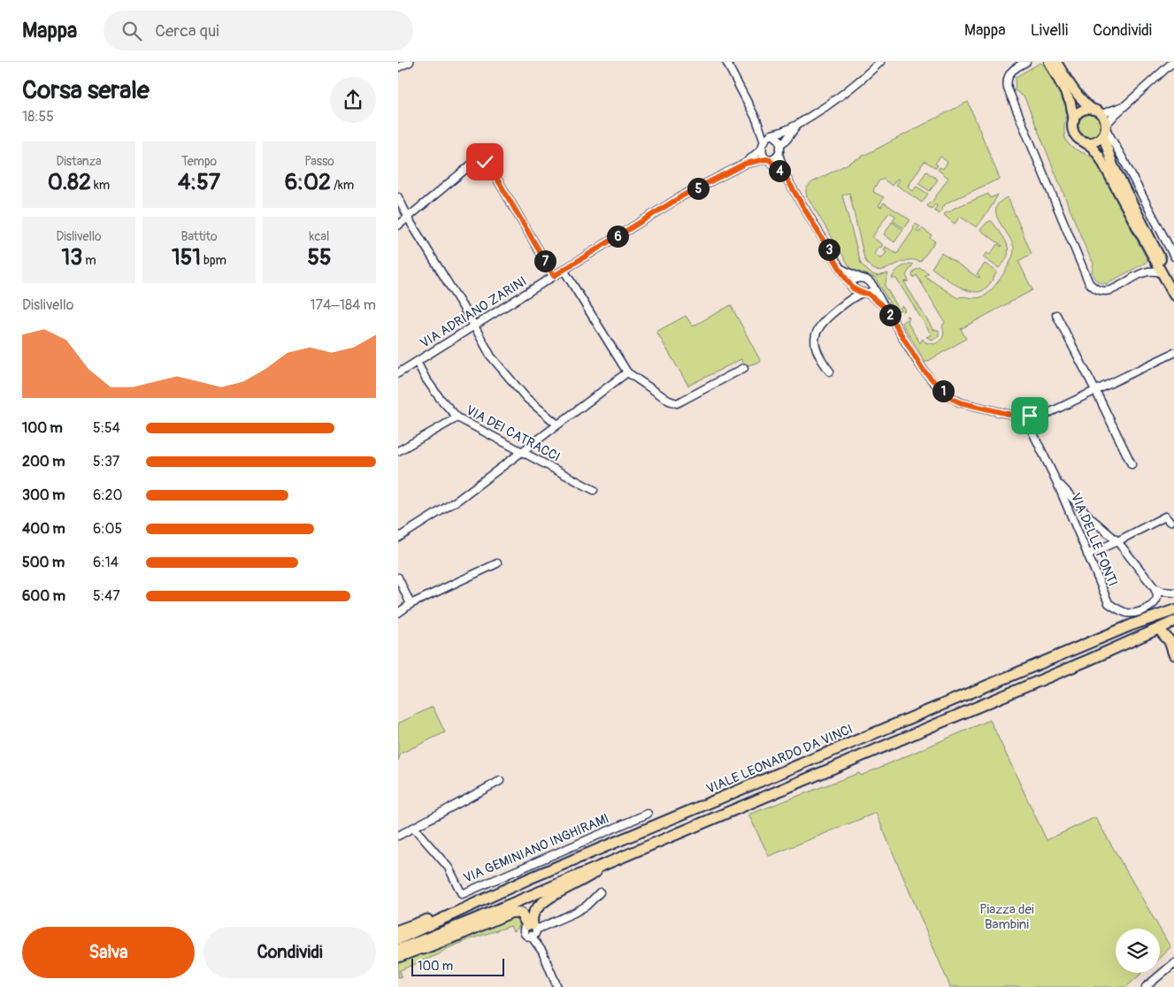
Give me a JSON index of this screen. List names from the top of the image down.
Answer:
{
  "streets": {
    "highway": ["VIALE LEONARDO DA VINCI"],
    "street": [
      "VIA ADRIANO ZARINI",
      "VIA DEI CATRACCI",
      "VIA DELLE FONTI",
      "VIA GEMINIANO INGHIRAMI"
    ]
  },
  "crossings": [
    ["VIA ADRIANO ZARINI", "VIA DEI CATRACCI"]
  ],
  "parks": ["Piazza dei Bambini"],
  "scale_bar": "100 m",
  "page": {
    "header": "Mappa",
    "search": "Cerca qui",
    "nav": ["Mappa", "Livelli", "Condividi"],
    "heading": ["Corsa serale", "18:55"],
    "stats": [
      ["Distanza", "0.82 km"],
      ["Tempo", "4:57"],
      ["Passo", "6:02 /km"],
      ["Dislivello", "13 m"],
      ["Battito", "151 bpm"],
      ["kcal", "55"]
    ],
    "pins": [
      "4",
      "5",
      "6",
      "3",
      "7",
      "2",
      "1"
    ],
    "chart": ["Dislivello", "174–184 m"],
    "list": [
      {
        "name": "100 m",
        "note": "5:54"
      },
      {
        "name": "200 m",
        "note": "5:37"
      },
      {
        "name": "300 m",
        "note": "6:20"
      },
      {
        "name": "400 m",
        "note": "6:05"
      },
      {
        "name": "500 m",
        "note": "6:14"
      },
      {
        "name": "600 m",
        "note": "5:47"
      }
    ],
    "buttons": ["Salva", "Condividi"],
    "scale": "100 m"
  }
}
